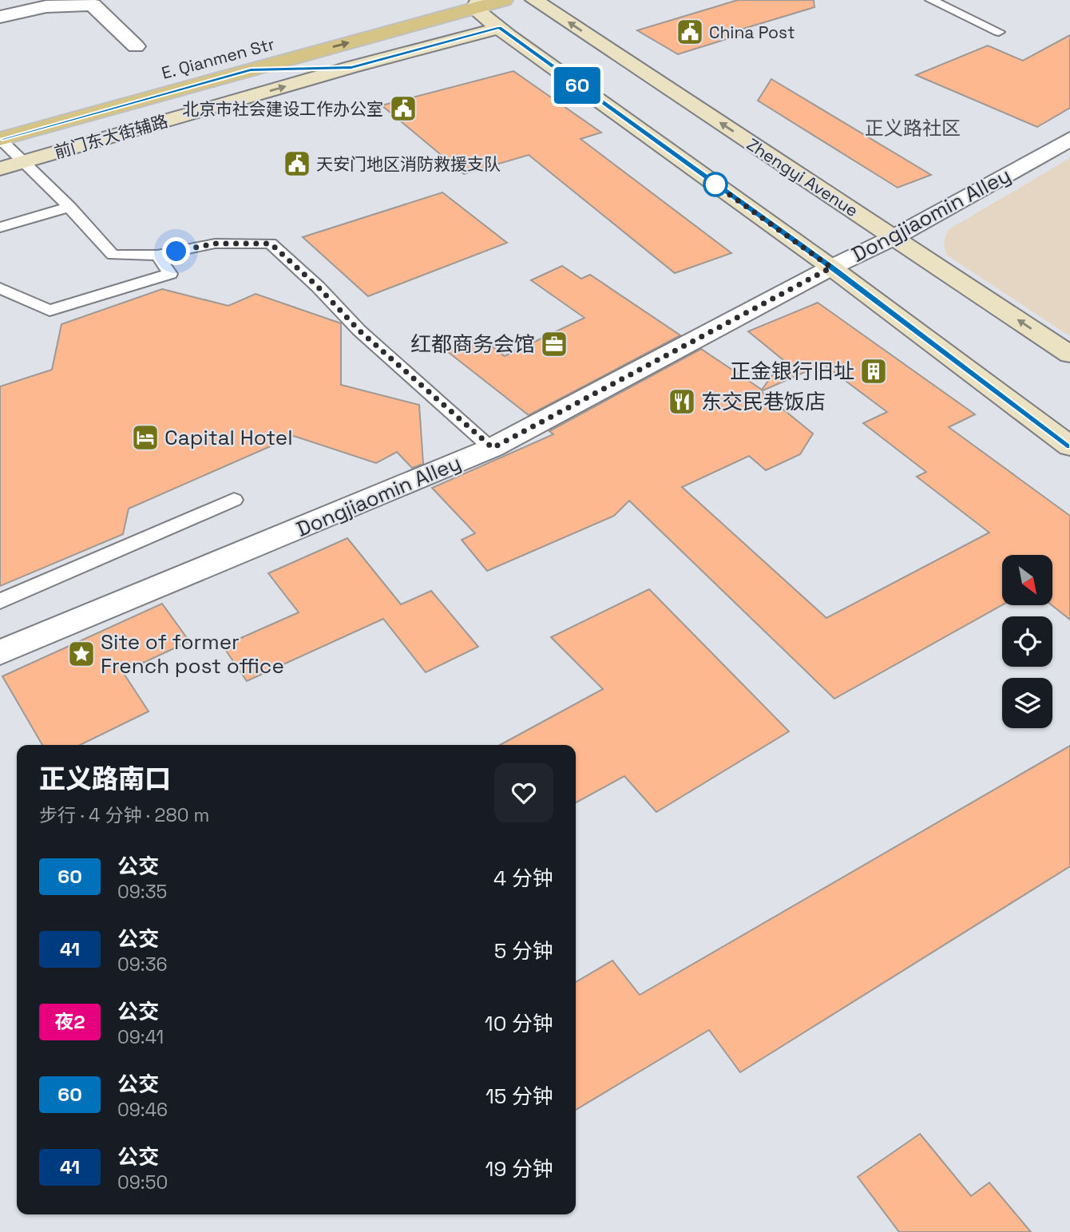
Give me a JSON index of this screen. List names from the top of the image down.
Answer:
{
  "streets": {
    "street": ["前门东大街辅路", "Zhengyi Avenue", "Dongjiaomin Alley"]
  },
  "crossings": [
    ["Zhengyi Avenue", "Dongjiaomin Alley"]
  ],
  "districts": ["正义路社区"],
  "places": {
    "public building": ["China Post", "北京市社会建设工作办公室", "天安门地区消防救援支队"],
    "office": ["红都商务会馆"],
    "building": ["正金银行旧址"],
    "restaurant": ["东交民巷饭店"],
    "hotel": ["Capital Hotel"],
    "place": ["Site of former French post office"]
  },
  "lines": ["bus line 60"],
  "north": "bottom right",
  "page": {
    "on_map": "60",
    "heading": ["正义路南口", "步行 · 4 分钟 · 280 m"],
    "list": [
      {
        "mark": "60",
        "name": "公交",
        "note": "09:35",
        "value": "4 分钟"
      },
      {
        "mark": "41",
        "name": "公交",
        "note": "09:36",
        "value": "5 分钟"
      },
      {
        "mark": "夜2",
        "name": "公交",
        "note": "09:41",
        "value": "10 分钟"
      },
      {
        "mark": "60",
        "name": "公交",
        "note": "09:46",
        "value": "15 分钟"
      },
      {
        "mark": "41",
        "name": "公交",
        "note": "09:50",
        "value": "19 分钟"
      }
    ]
  }
}
